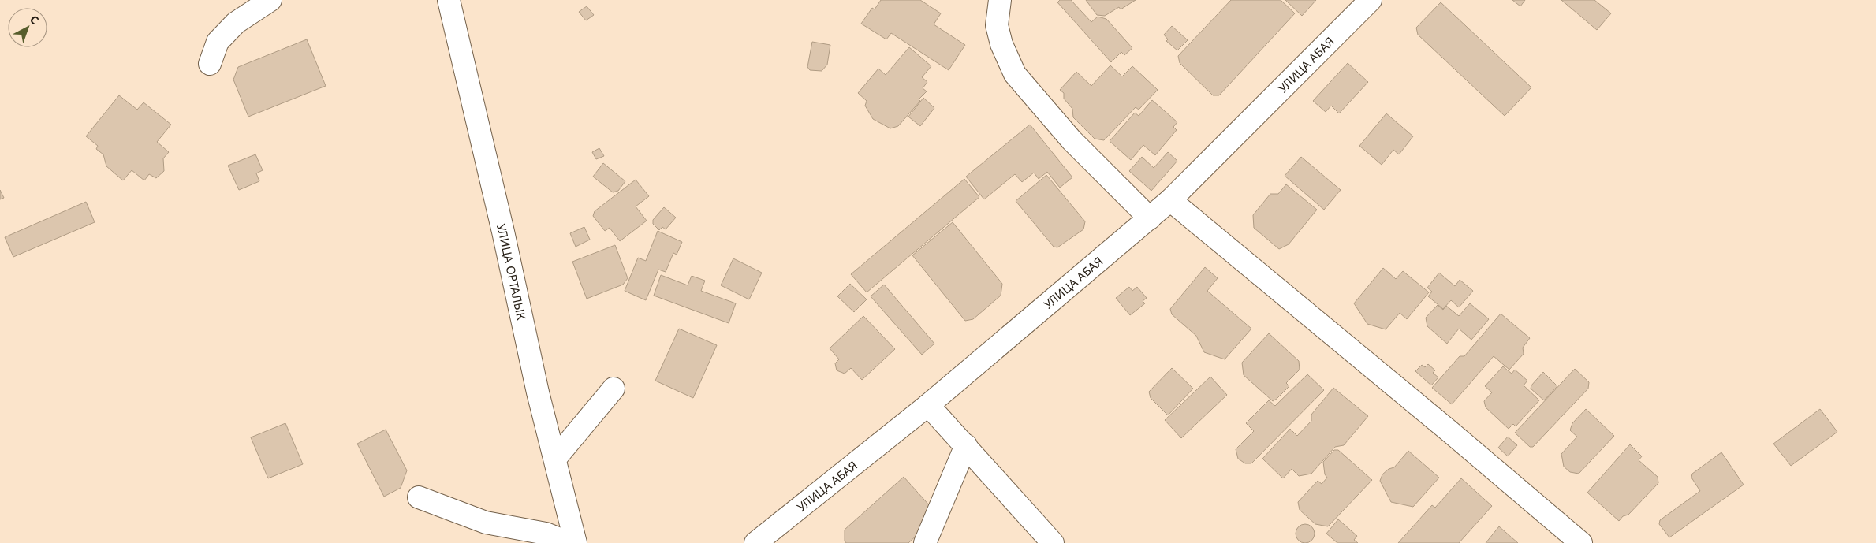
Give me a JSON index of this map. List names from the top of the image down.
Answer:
{
  "streets": {
    "street": ["УЛИЦА АБАЯ", "УЛИЦА ОРТАЛЫК"]
  },
  "north": "top right"
}
